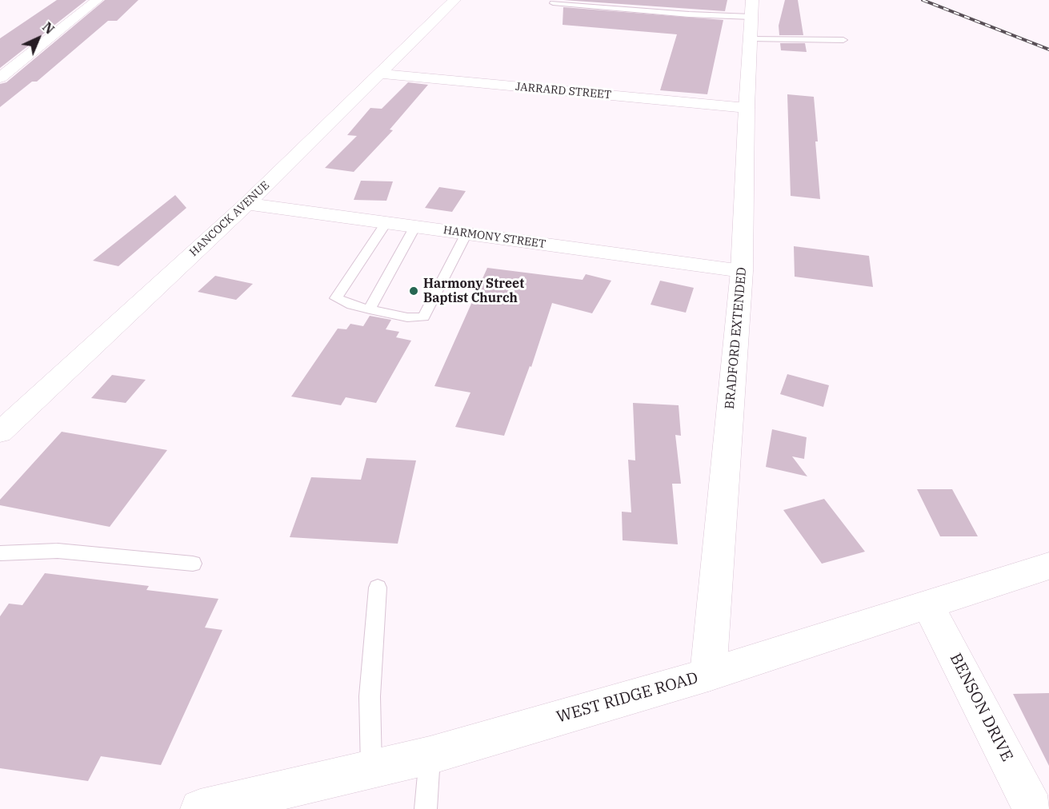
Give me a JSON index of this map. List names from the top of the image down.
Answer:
{
  "streets": {
    "street": [
      "JARRARD STREET",
      "HANCOCK AVENUE",
      "HARMONY STREET",
      "BRADFORD EXTENDED",
      "WEST RIDGE ROAD",
      "BENSON DRIVE"
    ]
  },
  "crossings": [
    ["JARRARD STREET", "HANCOCK AVENUE"],
    ["JARRARD STREET", "BRADFORD EXTENDED"],
    ["HANCOCK AVENUE", "HARMONY STREET"],
    ["HARMONY STREET", "BRADFORD EXTENDED"],
    ["BRADFORD EXTENDED", "WEST RIDGE ROAD"],
    ["WEST RIDGE ROAD", "BENSON DRIVE"]
  ],
  "places": ["Harmony Street Baptist Church"],
  "north": "top right"
}
